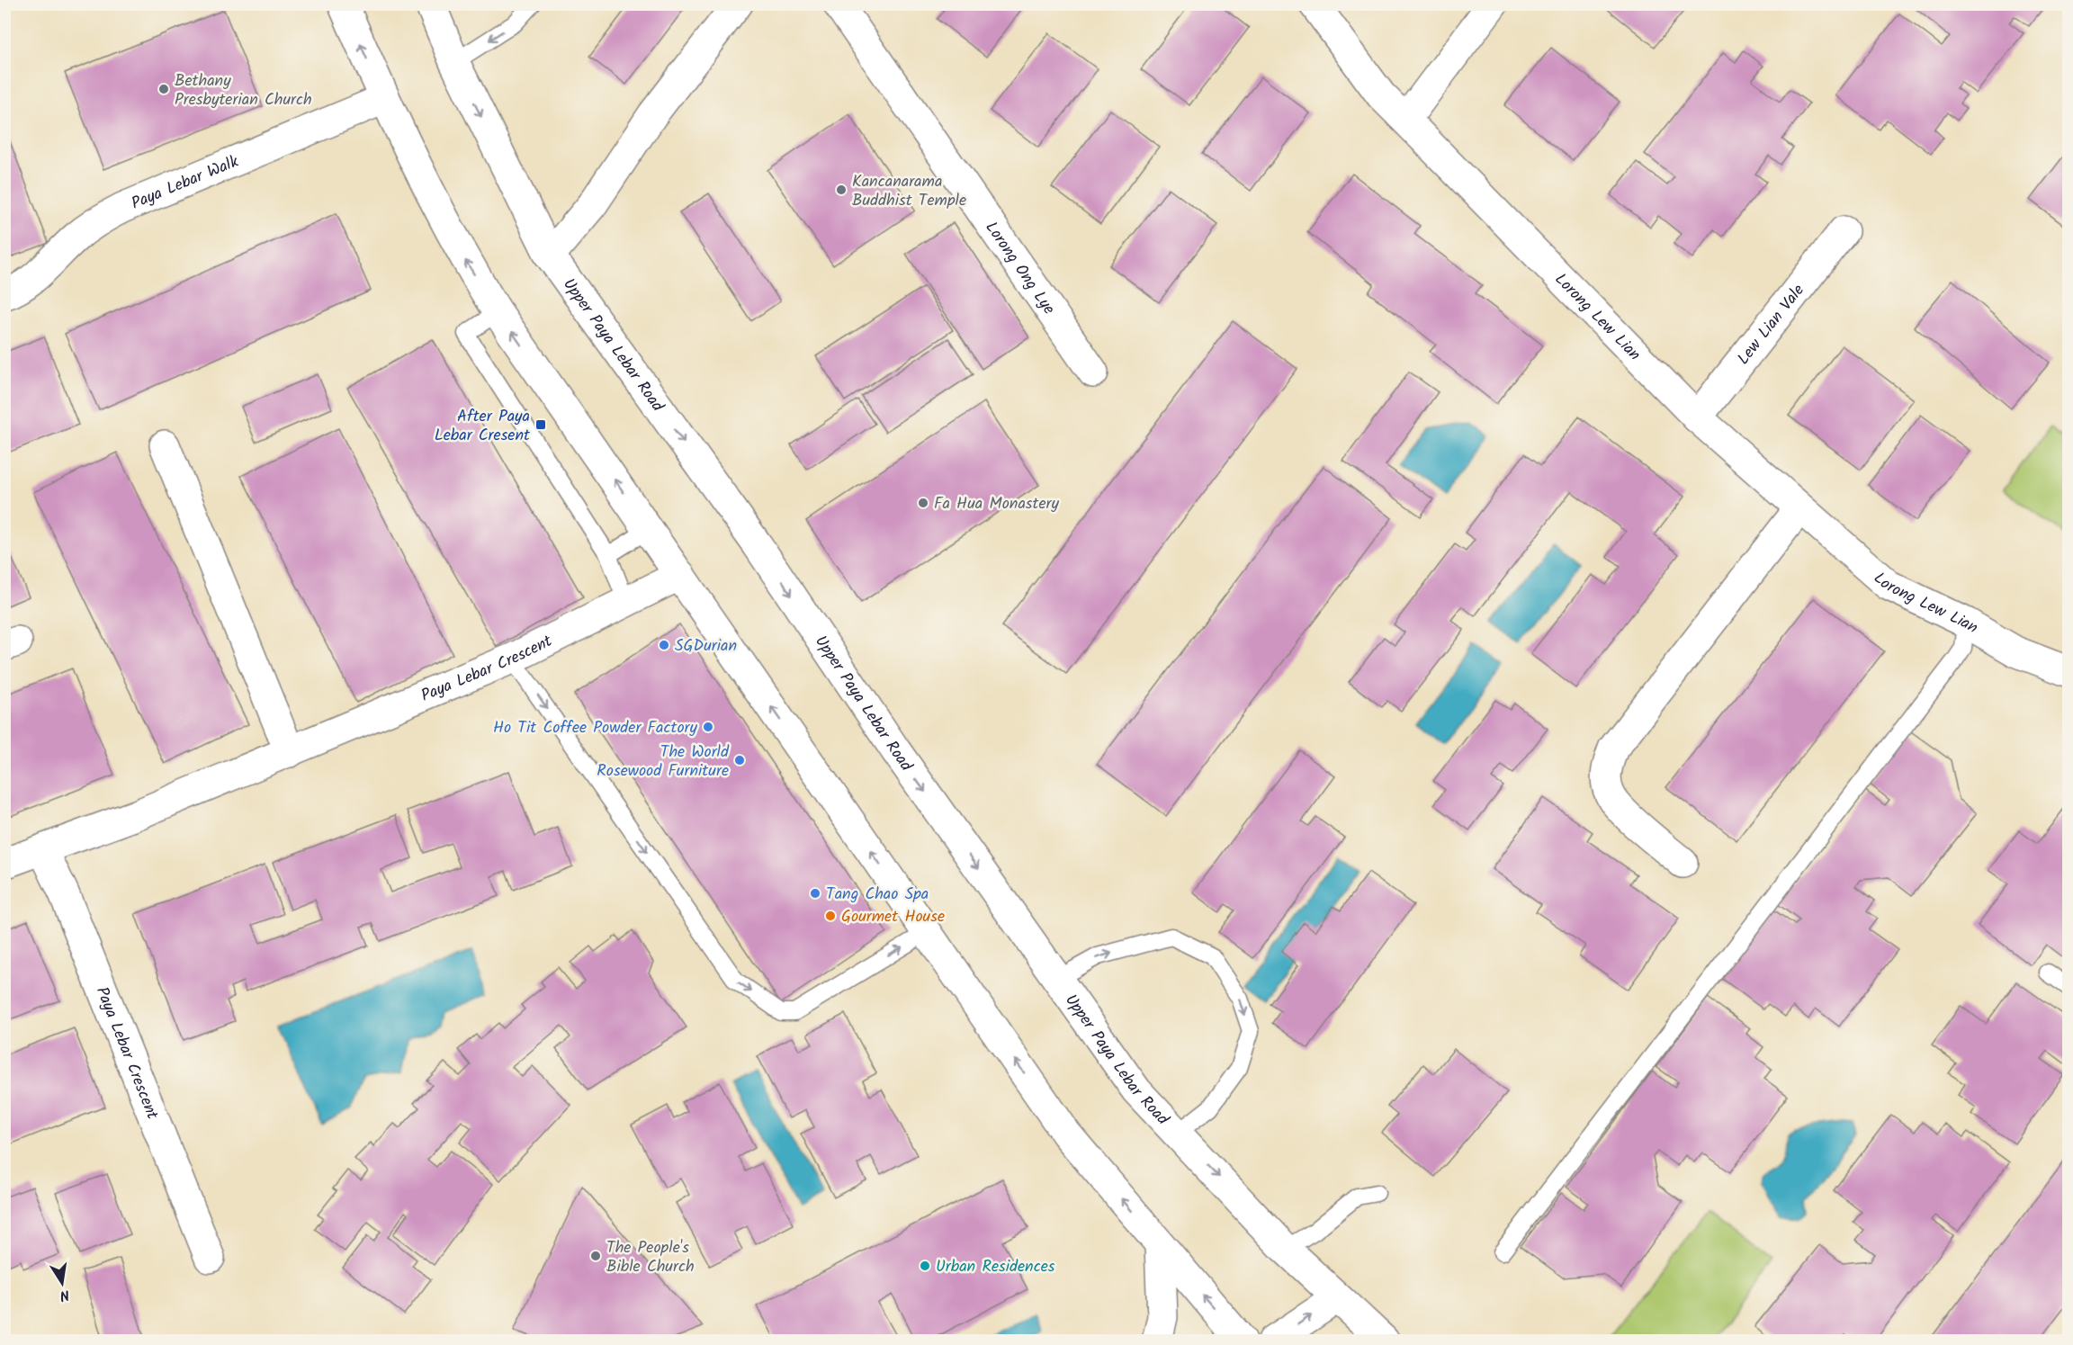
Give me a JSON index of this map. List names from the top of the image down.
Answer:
{
  "streets": {
    "street": [
      "Paya Lebar Walk",
      "Lorong Ong Lye",
      "Lorong Lew Lian",
      "Lew Lian Vale",
      "Upper Paya Lebar Road",
      "Paya Lebar Crescent"
    ]
  },
  "crossings": [
    ["Lorong Lew Lian", "Lew Lian Vale"]
  ],
  "places": {
    "other": [
      "Bethany Presbyterian Church",
      "Kancanarama Buddhist Temple",
      "Fa Hua Monastery",
      "SGDurian",
      "Ho Tit Coffee Powder Factory",
      "The World Rosewood Furniture",
      "Tang Chao Spa",
      "Gourmet House",
      "The People's Bible Church",
      "Urban Residences"
    ],
    "transit": ["After Paya Lebar Cresent"]
  },
  "north": "bottom"
}
